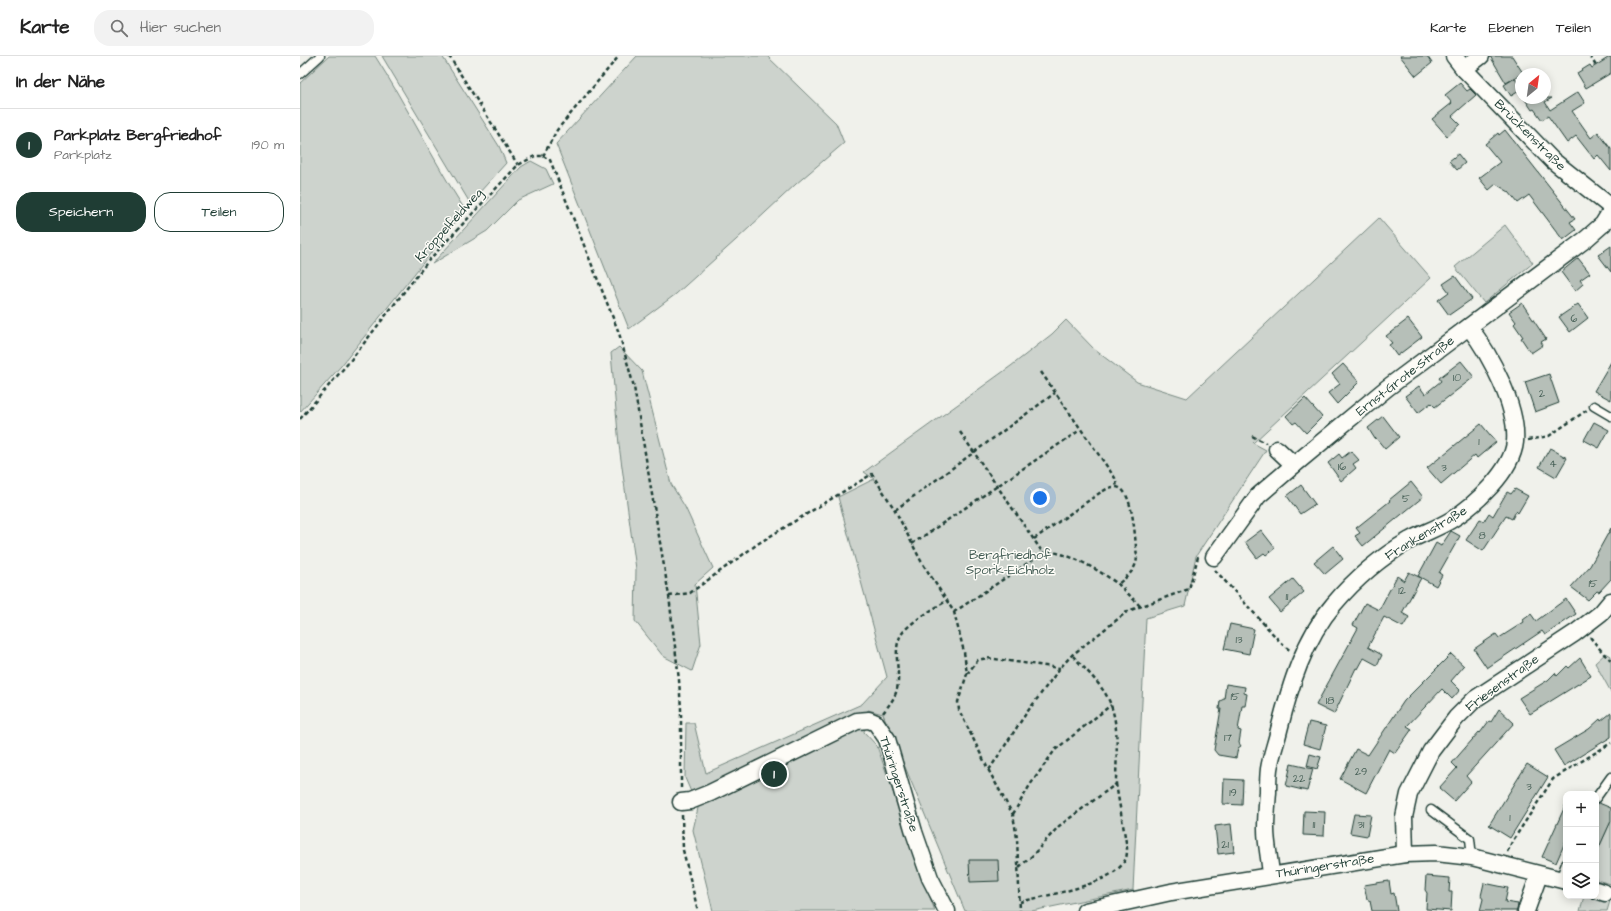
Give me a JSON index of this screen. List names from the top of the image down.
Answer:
{
  "streets": {
    "street": [
      "Brückenstraße",
      "Ernst-Grote-Straße",
      "Frankenstraße",
      "Friesenstraße",
      "Thüringerstraße"
    ],
    "path": ["Kröppelfeldweg"]
  },
  "crossings": [
    ["Ernst-Grote-Straße", "Frankenstraße"],
    ["Frankenstraße", "Thüringerstraße"],
    ["Friesenstraße", "Thüringerstraße"]
  ],
  "parks": ["Bergfriedhof Spork-Eichholz"],
  "house_numbers": [
    "6",
    "10",
    "2",
    "1",
    "4",
    "16",
    "3",
    "5",
    "8",
    "15",
    "12",
    "11",
    "13",
    "15",
    "18",
    "17",
    "29",
    "22",
    "3",
    "19",
    "1",
    "11",
    "31",
    "21"
  ],
  "north": "top right",
  "page": {
    "header": "Karte",
    "search": "Hier suchen",
    "nav": ["Karte", "Ebenen", "Teilen"],
    "heading": "In der Nähe",
    "list": [
      {
        "mark": "1",
        "name": "Parkplatz Bergfriedhof",
        "note": "Parkplatz",
        "value": "190 m"
      }
    ],
    "buttons": ["Speichern", "Teilen"],
    "pins": "1",
    "map_buttons": ["+", "−"]
  }
}
